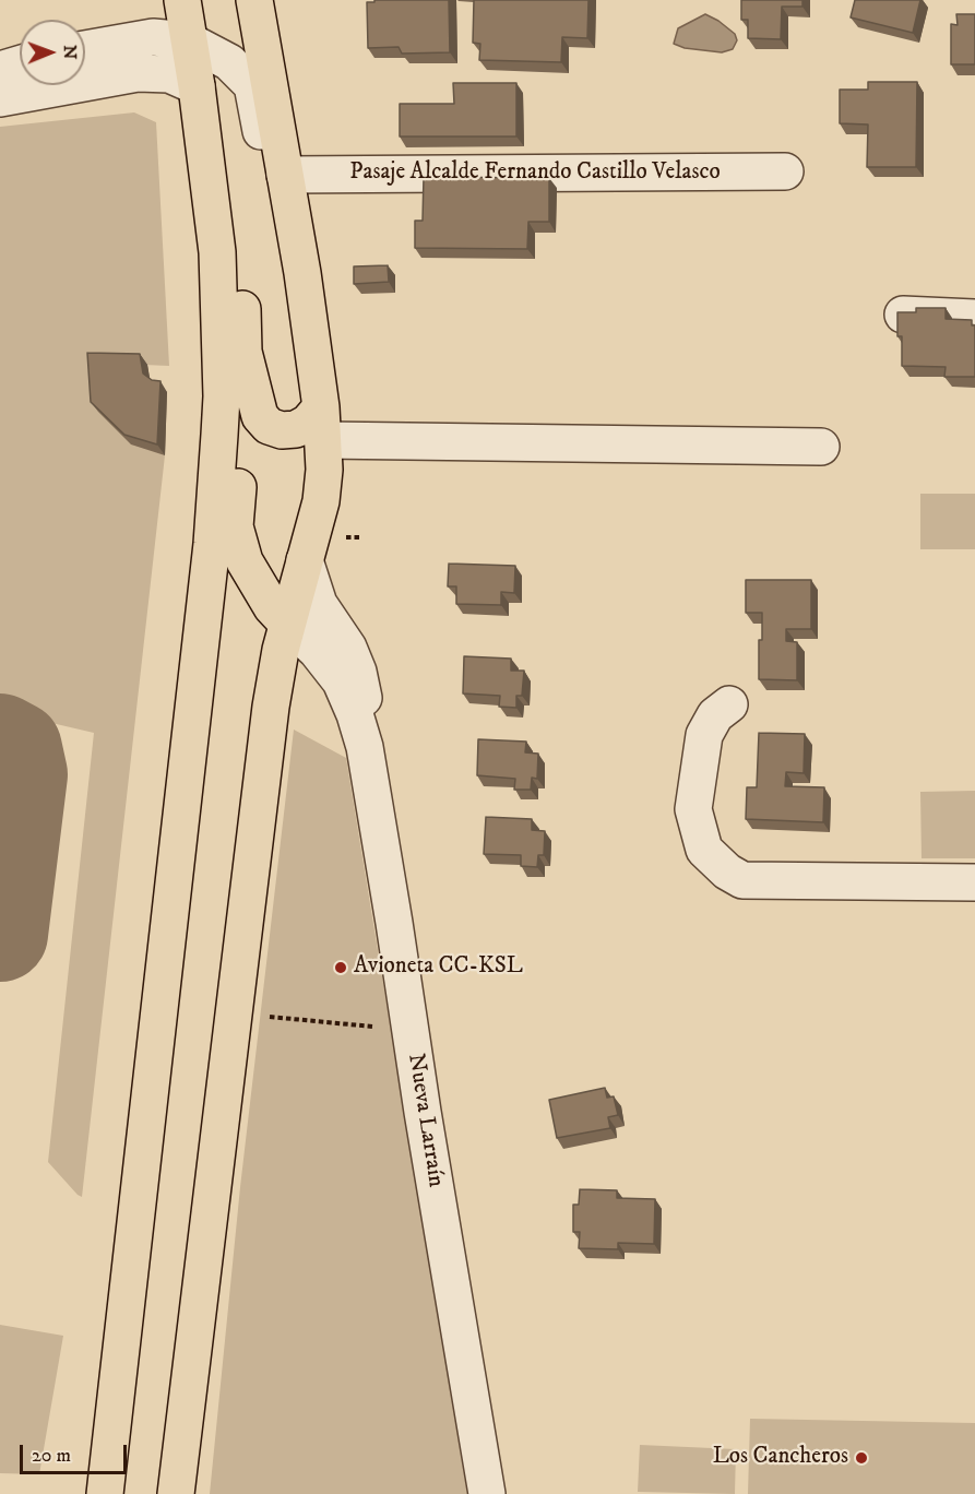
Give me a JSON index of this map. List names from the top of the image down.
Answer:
{
  "streets": {
    "street": ["Pasaje Alcalde Fernando Castillo Velasco", "Nueva Larraín"]
  },
  "places": ["Avioneta CC-KSL", "Los Cancheros"],
  "scale_bar": "20 m",
  "north": "right"
}
